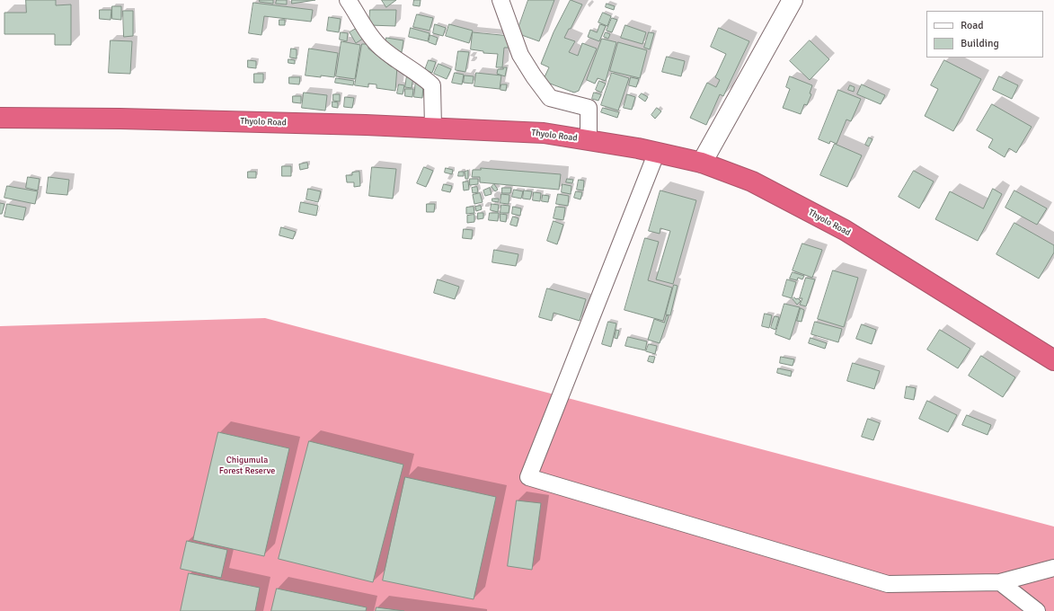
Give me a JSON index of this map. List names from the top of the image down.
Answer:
{
  "streets": {
    "highway": ["Thyolo Road"]
  },
  "parks": ["Chigumula Forest Reserve"],
  "legend": ["Road", "Building"]
}
